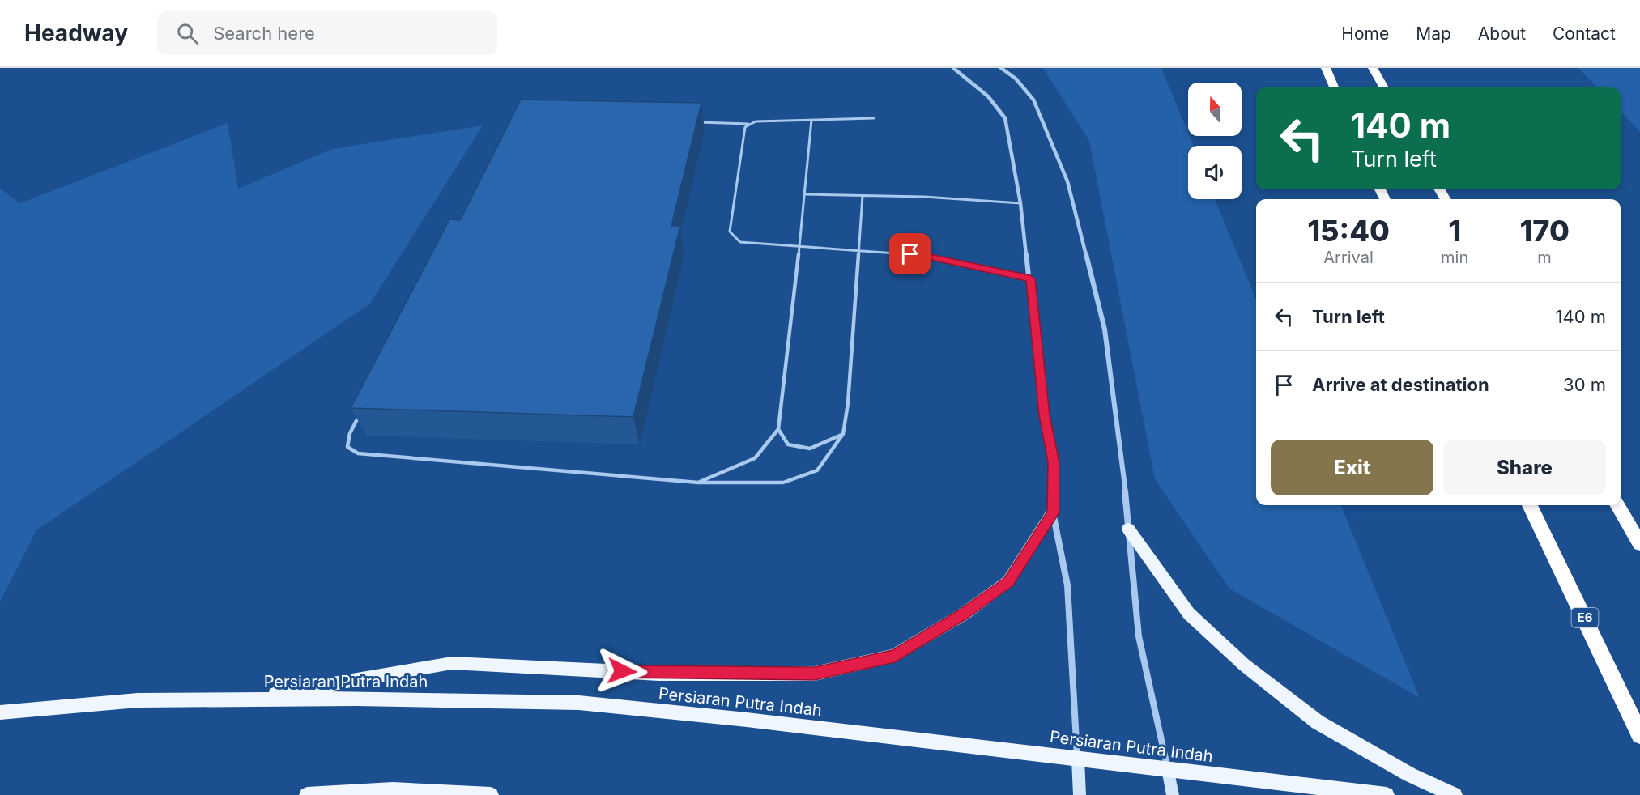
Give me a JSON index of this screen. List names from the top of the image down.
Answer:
{
  "streets": {
    "highway": ["E6"],
    "main road": ["Persiaran Putra Indah"]
  },
  "north": "top",
  "page": {
    "header": "Headway",
    "search": "Search here",
    "nav": [
      "Home",
      "Map",
      "About",
      "Contact"
    ],
    "turn": ["140 m", "Turn left"],
    "eta": [
      "15:40",
      "Arrival",
      "1",
      "min",
      "170",
      "m"
    ],
    "list": [
      {
        "name": "Turn left",
        "value": "140 m"
      },
      {
        "name": "Arrive at destination",
        "value": "30 m"
      }
    ],
    "buttons": ["Exit", "Share"]
  }
}
